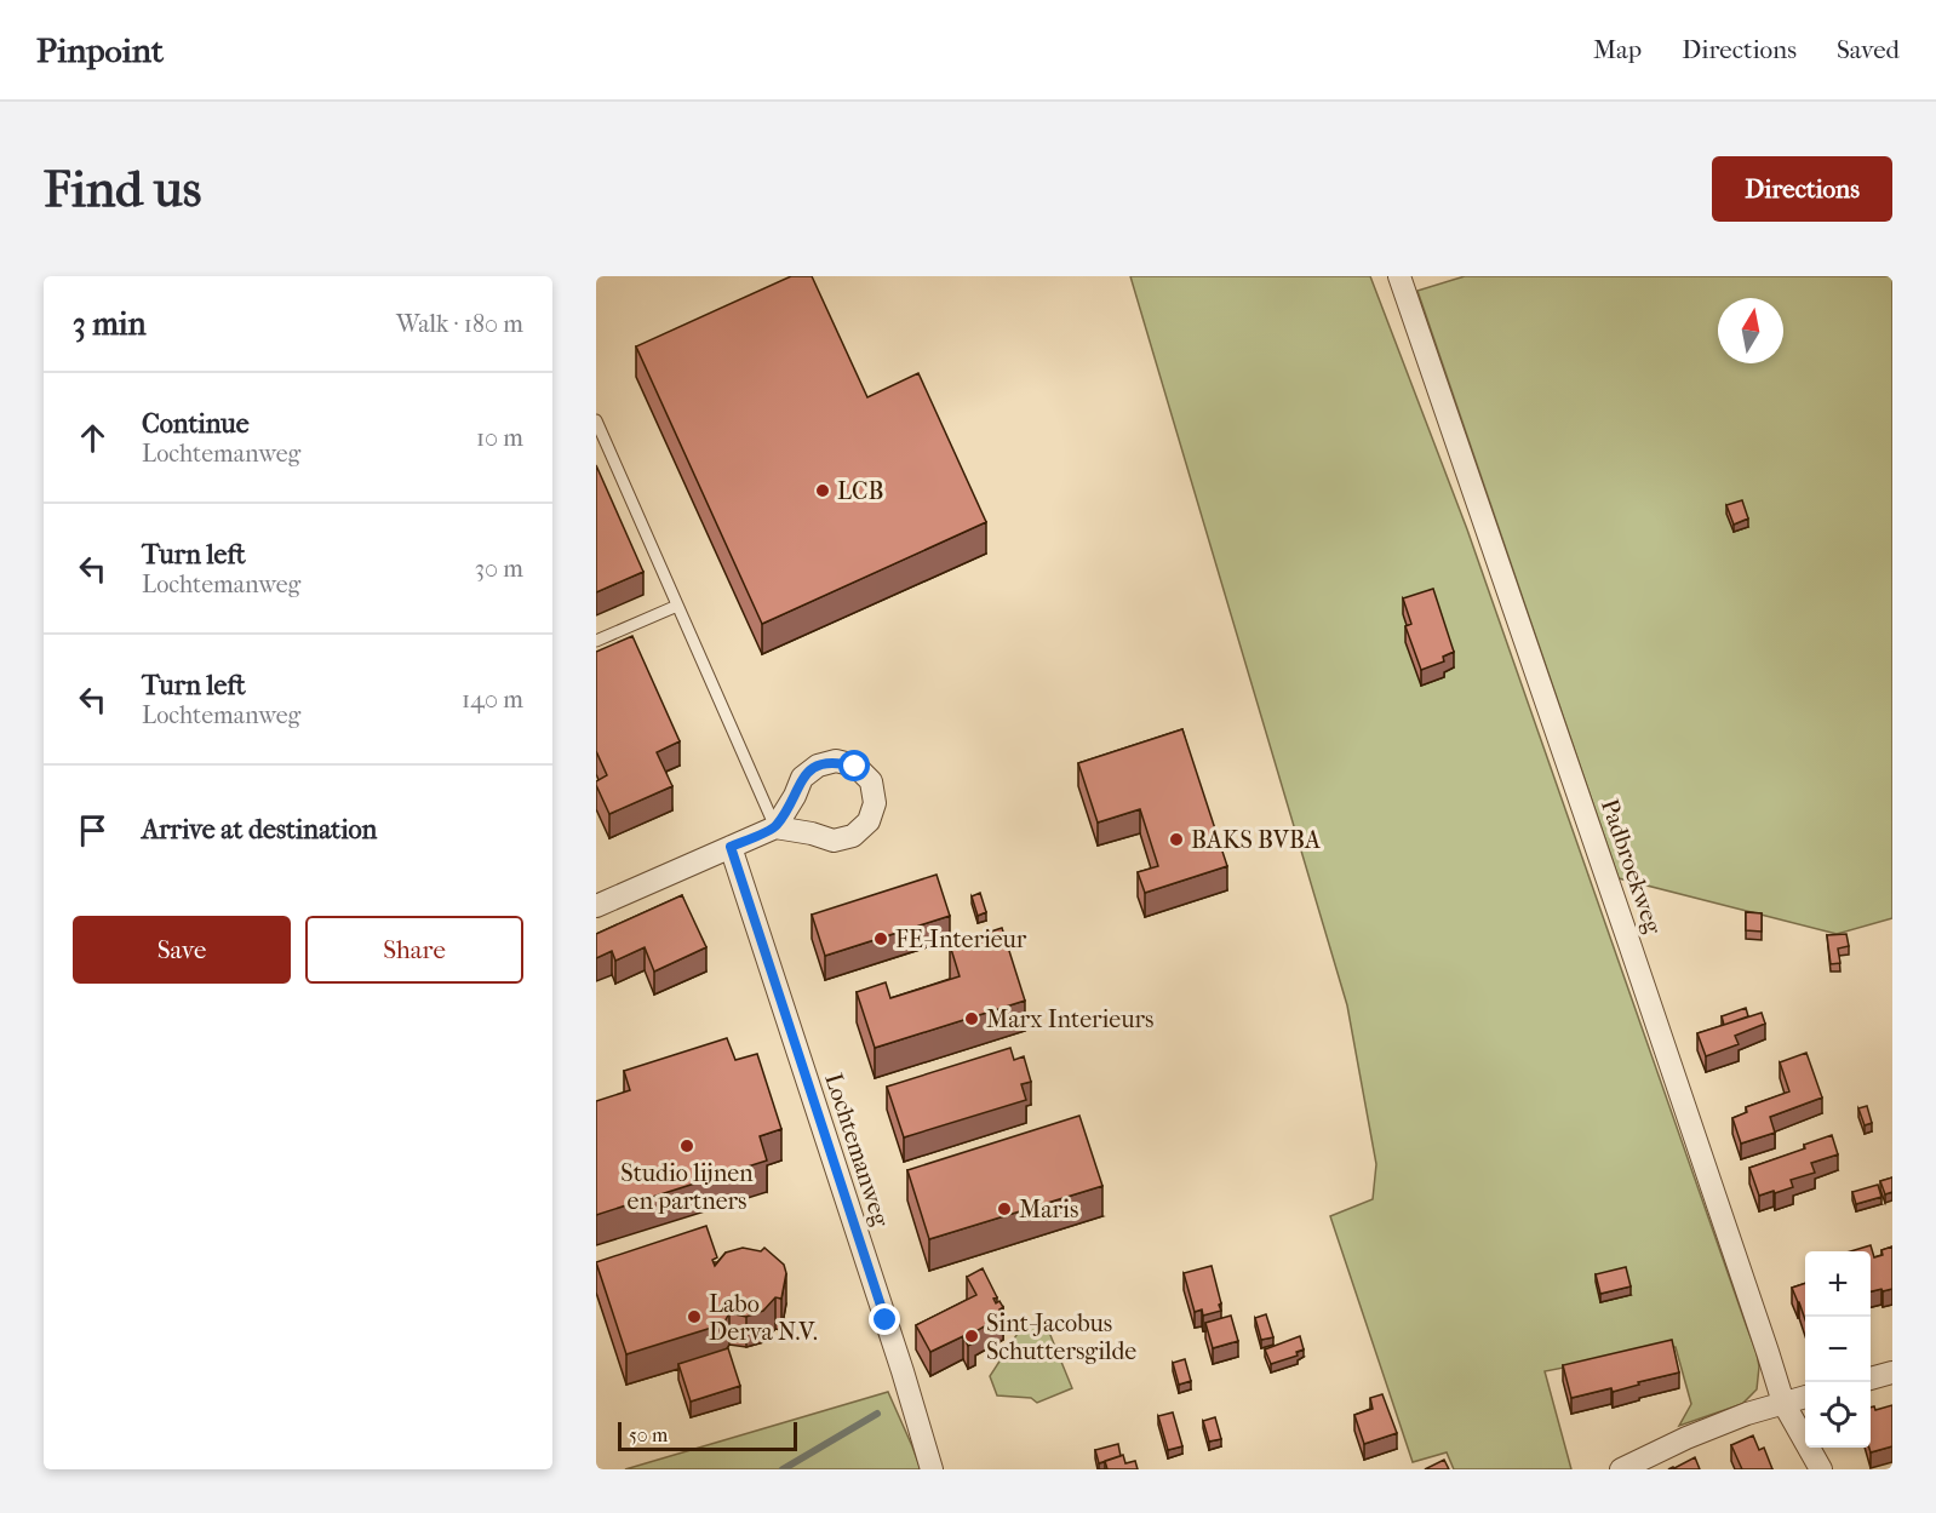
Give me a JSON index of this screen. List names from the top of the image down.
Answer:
{
  "streets": {
    "street": ["Padbroekweg", "Lochtemanweg"]
  },
  "places": [
    "LCB",
    "BAKS BVBA",
    "FE-Interieur",
    "Marx Interieurs",
    "Studio lijnen en partners",
    "Maris",
    "Labo Derva N.V.",
    "Sint-Jacobus Schuttersgilde"
  ],
  "scale_bar": "50 m",
  "north": "top",
  "page": {
    "header": "Pinpoint",
    "nav": ["Map", "Directions", "Saved"],
    "buttons": [
      "Directions",
      ["Save", "Share"]
    ],
    "title": "Find us",
    "heading": ["3 min", "Walk · 180 m"],
    "list": [
      ["Continue", "Lochtemanweg", "10 m"],
      ["Turn left", "Lochtemanweg", "30 m"],
      ["Turn left", "Lochtemanweg", "140 m"],
      "Arrive at destination"
    ],
    "map_buttons": ["+", "−"],
    "scale": "50 m"
  }
}
